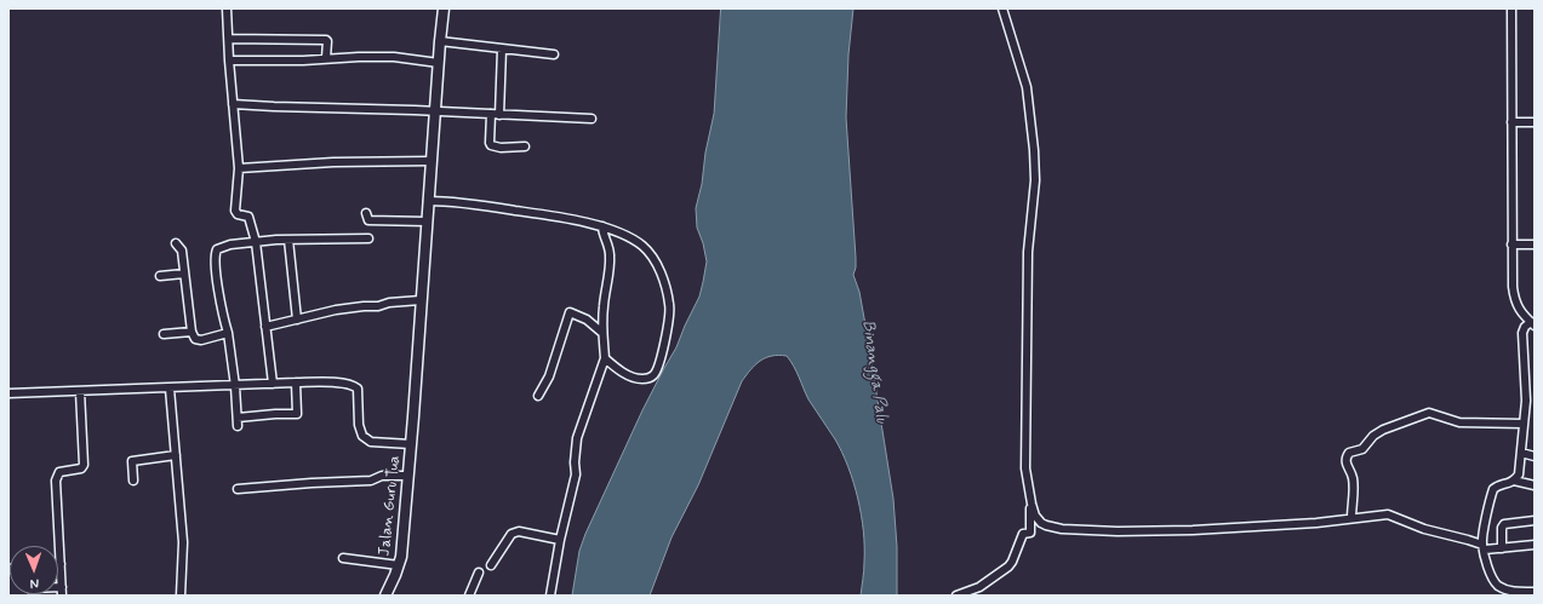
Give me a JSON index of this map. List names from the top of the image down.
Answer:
{
  "streets": {
    "main road": ["Jalan Guru Tua"]
  },
  "water": ["Binangga Palu"],
  "north": "bottom"
}
